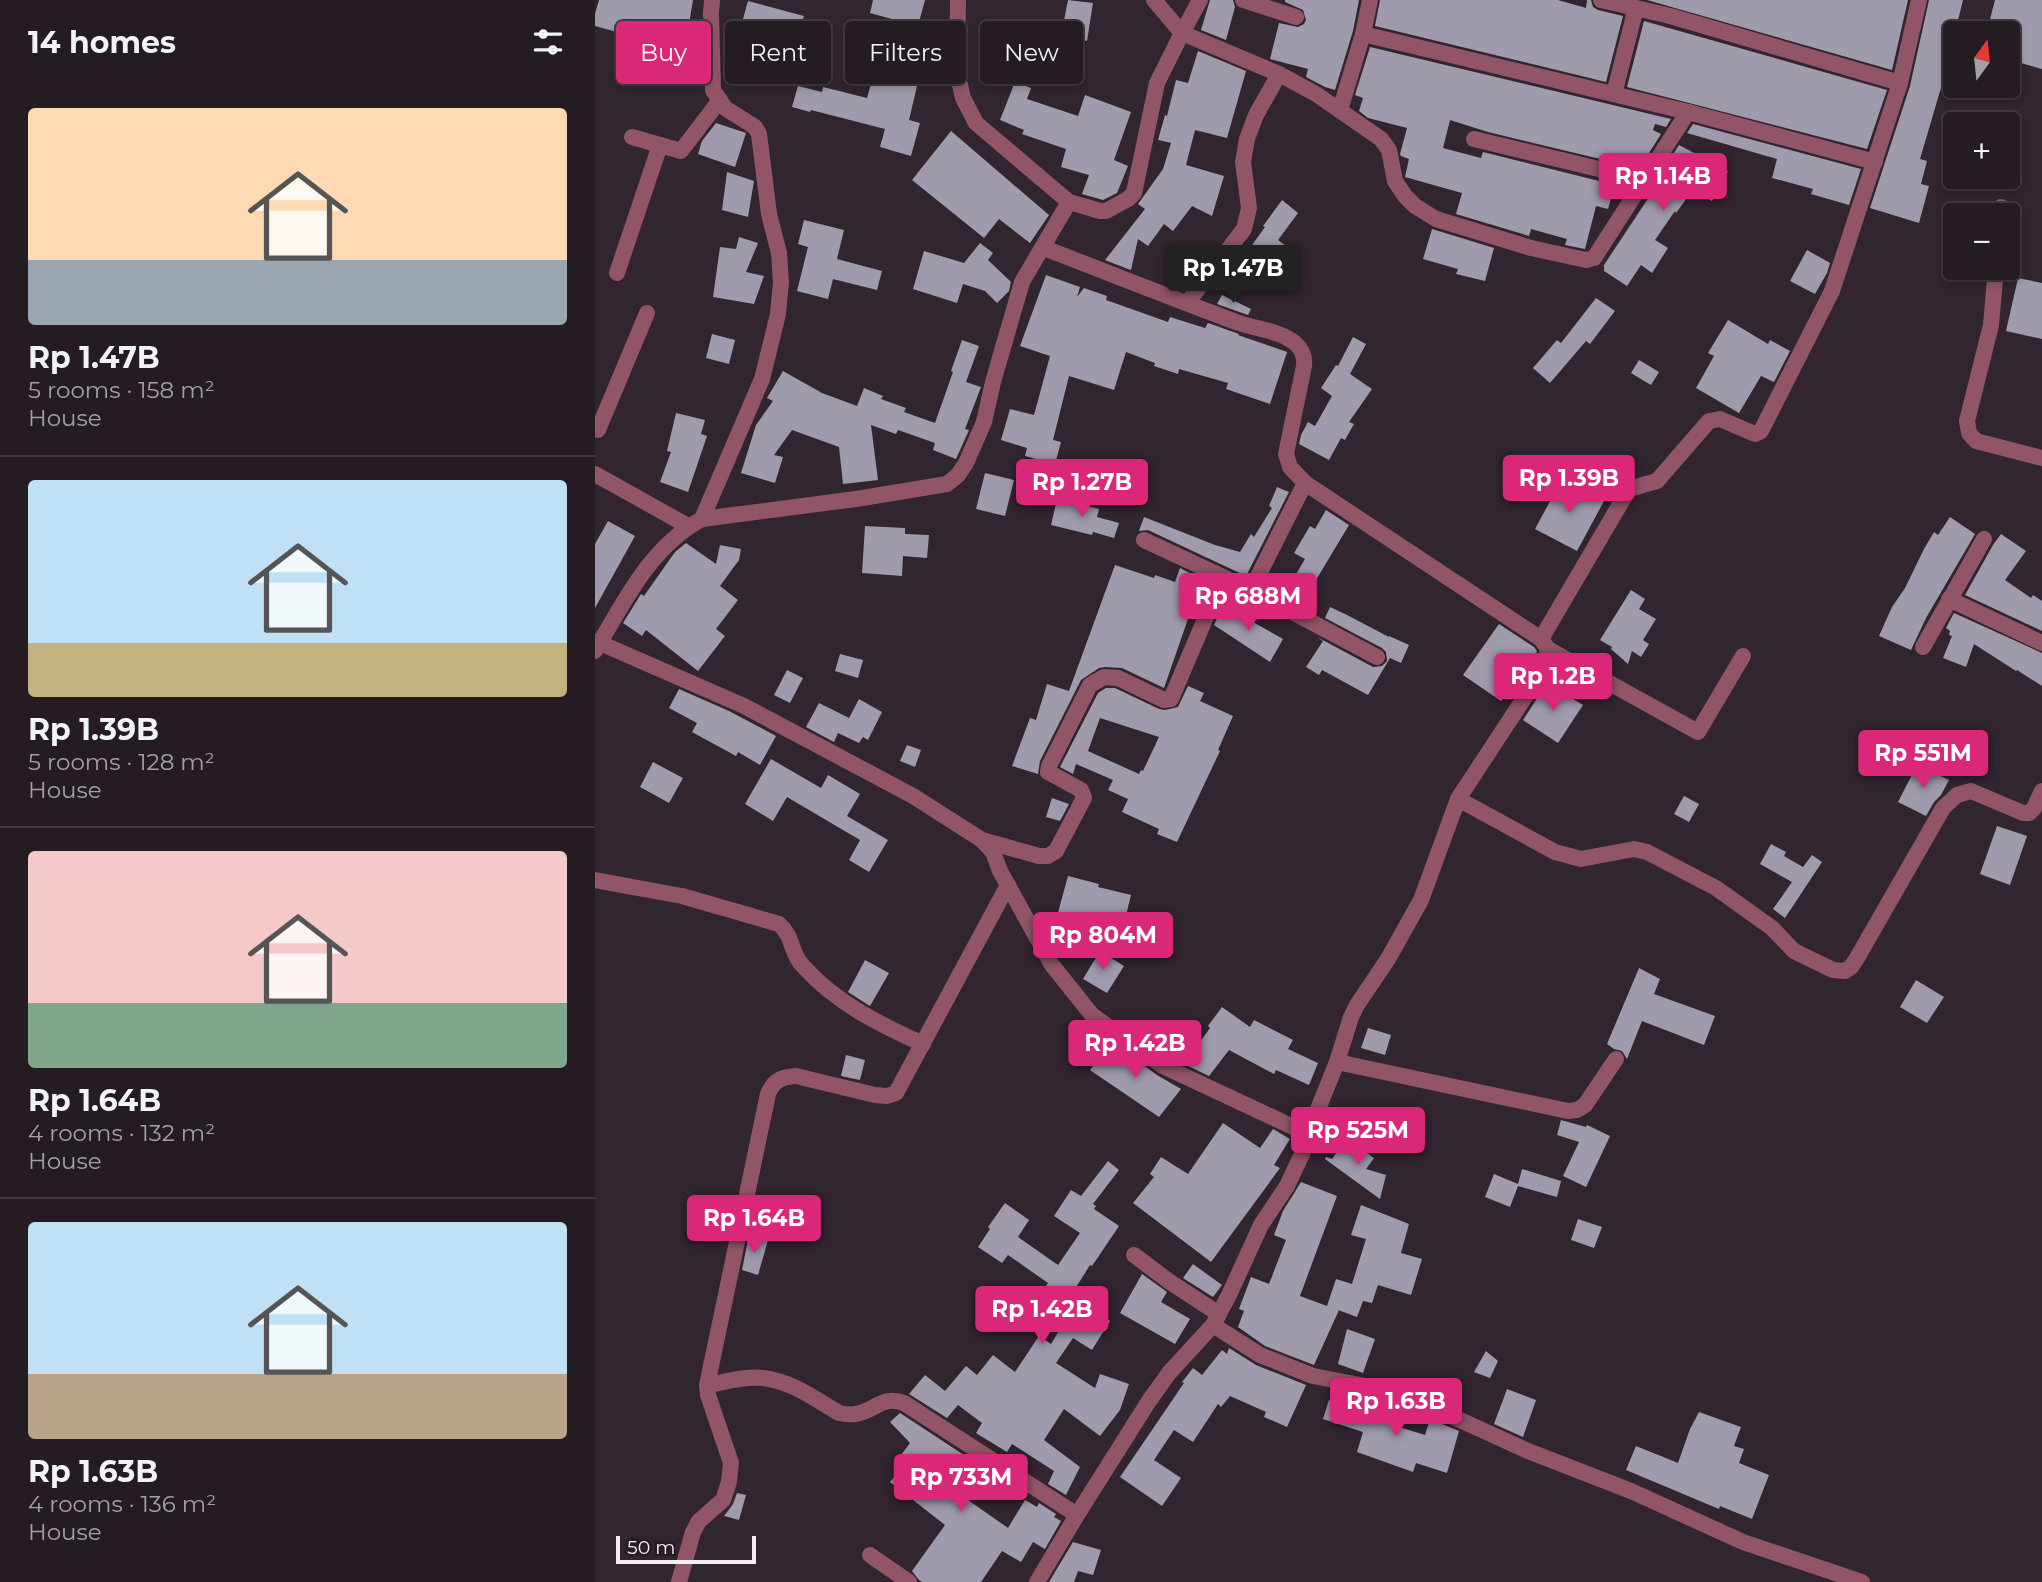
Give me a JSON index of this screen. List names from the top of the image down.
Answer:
{
  "scale_bar": "50 m",
  "north": "top",
  "page": {
    "heading": "14 homes",
    "map_buttons": ["+", "−"],
    "chip": [
      "Buy",
      "Rent",
      "Filters",
      "New"
    ],
    "list": [
      {
        "name": "Rp 1.47B",
        "note": "5 rooms · 158 m² · House"
      },
      {
        "name": "Rp 1.39B",
        "note": "5 rooms · 128 m² · House"
      },
      {
        "name": "Rp 1.64B",
        "note": "4 rooms · 132 m² · House"
      },
      {
        "name": "Rp 1.63B",
        "note": "4 rooms · 136 m² · House"
      }
    ],
    "price": [
      "Rp 1.14B",
      "Rp 1.47B",
      "Rp 1.39B",
      "Rp 1.27B",
      "Rp 688M",
      "Rp 1.2B",
      "Rp 551M",
      "Rp 804M",
      "Rp 1.42B",
      "Rp 525M",
      "Rp 1.64B",
      "Rp 1.42B",
      "Rp 1.63B",
      "Rp 733M"
    ],
    "scale": "50 m"
  }
}
